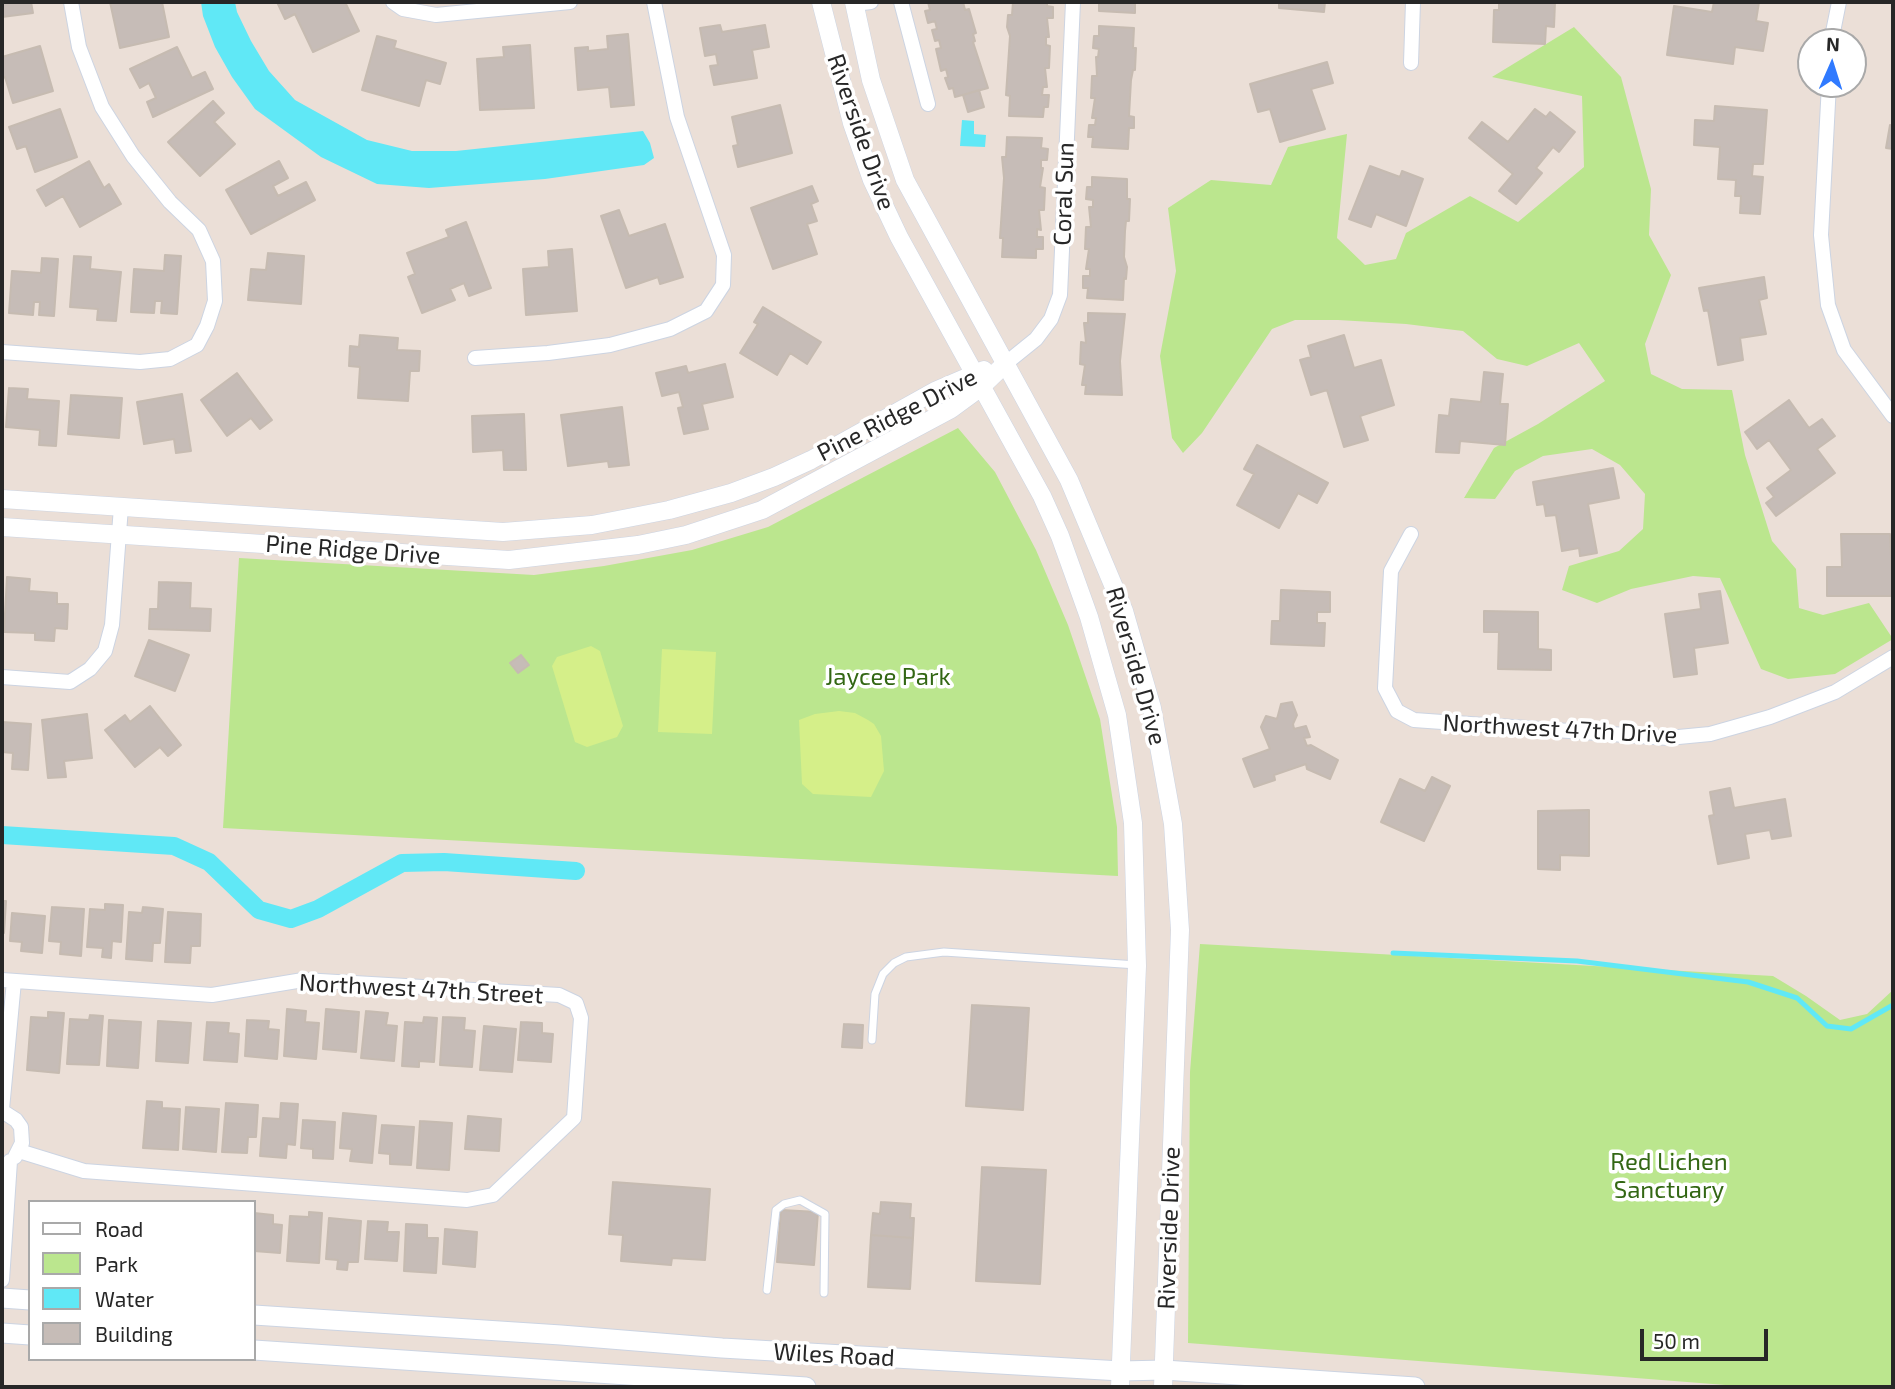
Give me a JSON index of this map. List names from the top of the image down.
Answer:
{
  "streets": {
    "main road": ["Wiles Road"],
    "street": [
      "Riverside Drive",
      "Coral Sun",
      "Pine Ridge Drive",
      "Northwest 47th Drive",
      "Northwest 47th Street"
    ]
  },
  "crossings": [
    ["Riverside Drive", "Coral Sun"],
    ["Riverside Drive", "Pine Ridge Drive"],
    ["Riverside Drive", "Wiles Road"],
    ["Coral Sun", "Pine Ridge Drive"]
  ],
  "parks": ["Jaycee Park", "Red Lichen Sanctuary"],
  "legend": [
    "Road",
    "Park",
    "Water",
    "Building"
  ],
  "scale_bar": "50 m",
  "north": "top"
}
